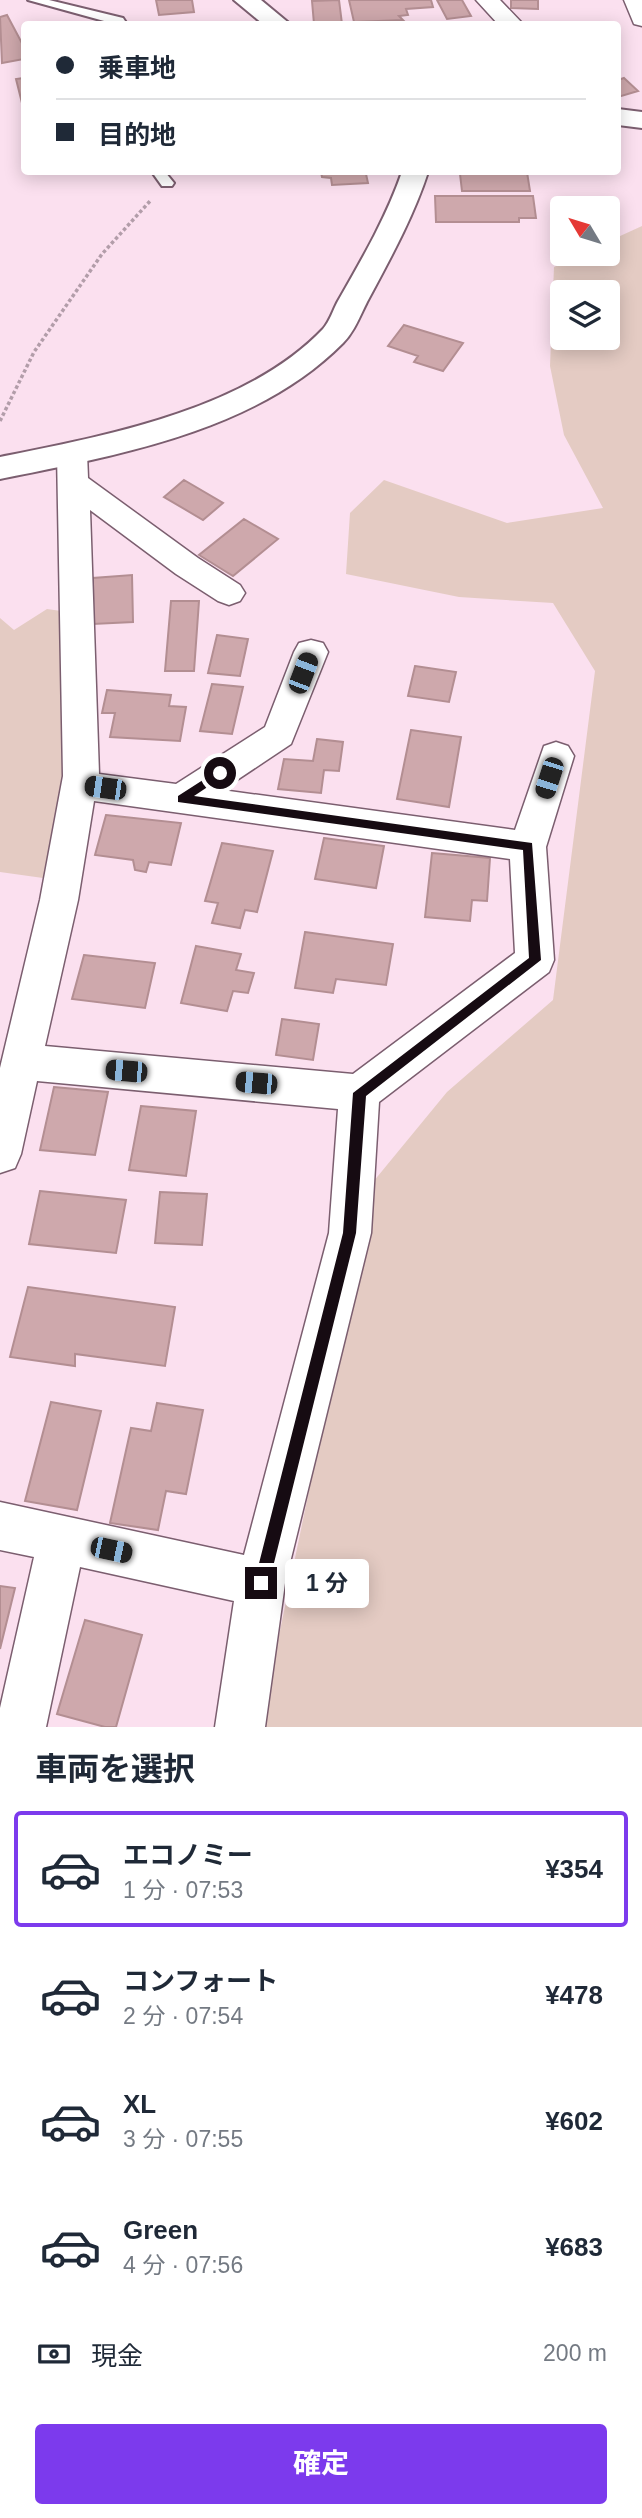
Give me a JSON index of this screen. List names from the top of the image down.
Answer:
{
  "north": "top left",
  "page": {
    "banner": ["乗車地", "目的地"],
    "bubble": "1 分",
    "heading": "車両を選択",
    "list": [
      {
        "name": "エコノミー",
        "note": "1 分 · 07:53",
        "value": "¥354"
      },
      {
        "name": "コンフォート",
        "note": "2 分 · 07:54",
        "value": "¥478"
      },
      {
        "name": "XL",
        "note": "3 分 · 07:55",
        "value": "¥602"
      },
      {
        "name": "Green",
        "note": "4 分 · 07:56",
        "value": "¥683"
      }
    ],
    "pay": ["現金", "200 m"],
    "buttons": "確定"
  }
}
